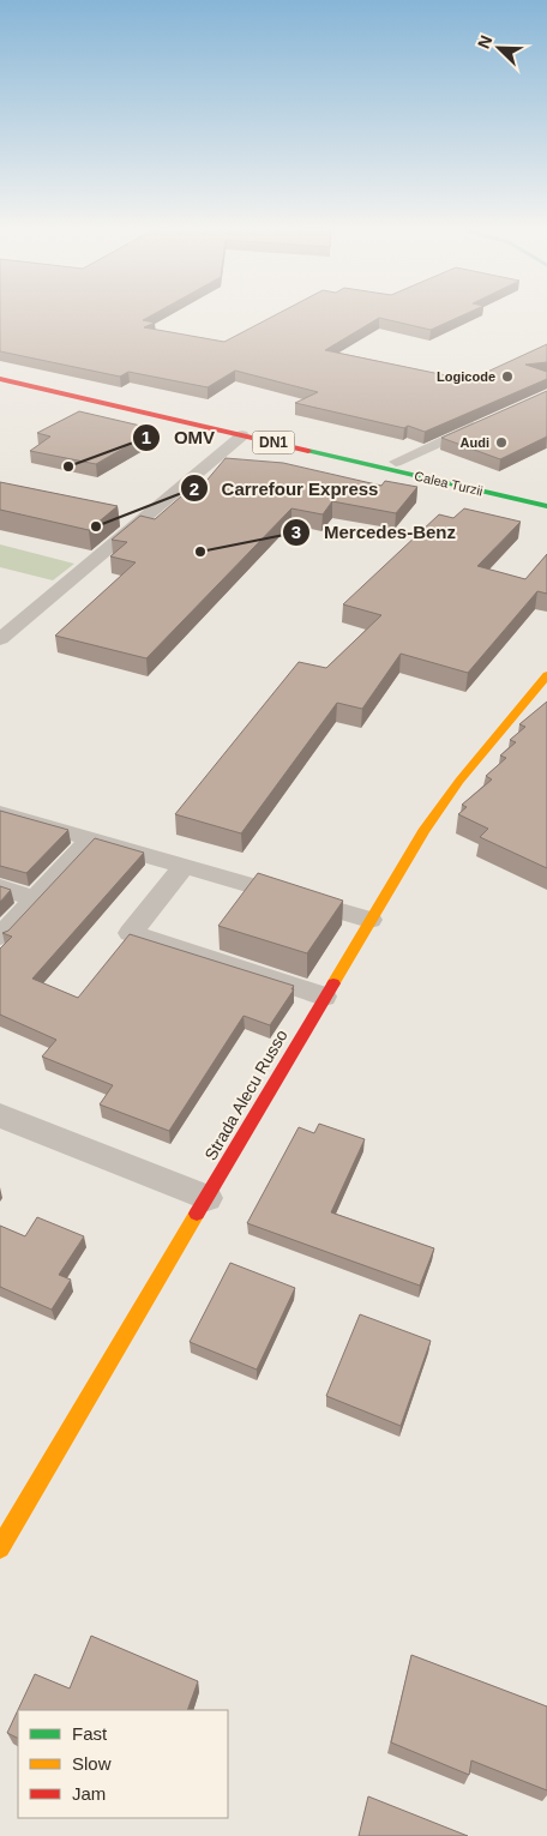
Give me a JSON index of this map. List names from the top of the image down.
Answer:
{
  "streets": {
    "main road": ["DN1", "Calea Turzii", "Strada Alecu Russo"]
  },
  "places": [
    "Logicode",
    "Audi",
    "OMV",
    "Carrefour Express",
    "Mercedes-Benz"
  ],
  "legend": ["Fast", "Slow", "Jam"],
  "north": "top left"
}
